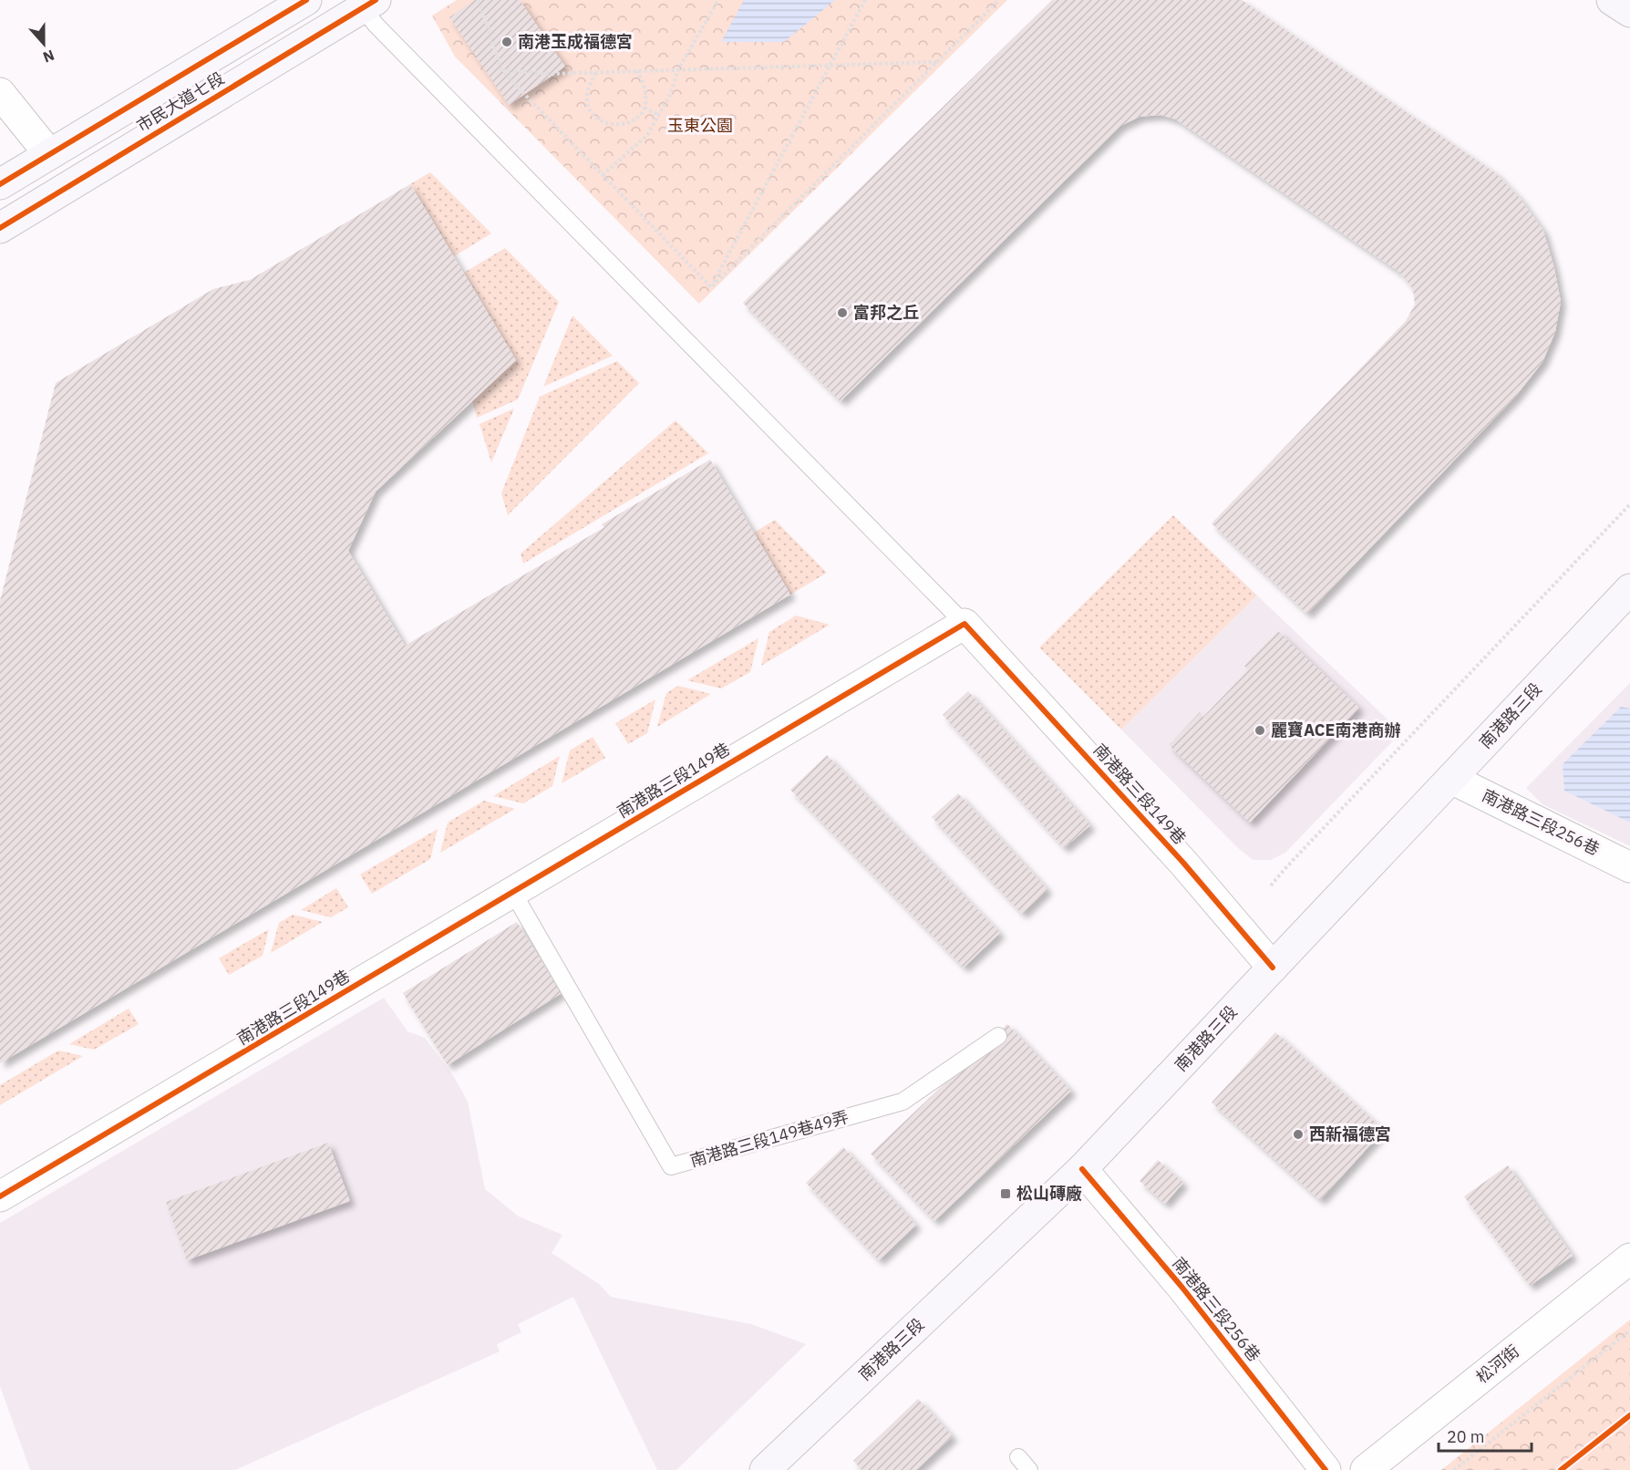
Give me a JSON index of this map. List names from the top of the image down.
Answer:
{
  "streets": {
    "main road": ["市民大道七段", "南港路三段"],
    "street": ["南港路三段149巷", "南港路三段256巷", "松河街"],
    "lane": ["南港路三段149巷49弄"]
  },
  "crossings": [
    ["南港路三段", "南港路三段149巷"],
    ["南港路三段", "南港路三段256巷"],
    ["南港路三段149巷", "南港路三段149巷49弄"]
  ],
  "parks": ["玉東公園"],
  "places": {
    "other": [
      "南港玉成福德宮",
      "富邦之丘",
      "麗寶ACE南港商辦",
      "西新福德宮"
    ],
    "transit": ["松山磚廠"]
  },
  "scale_bar": "20 m",
  "north": "bottom"
}
